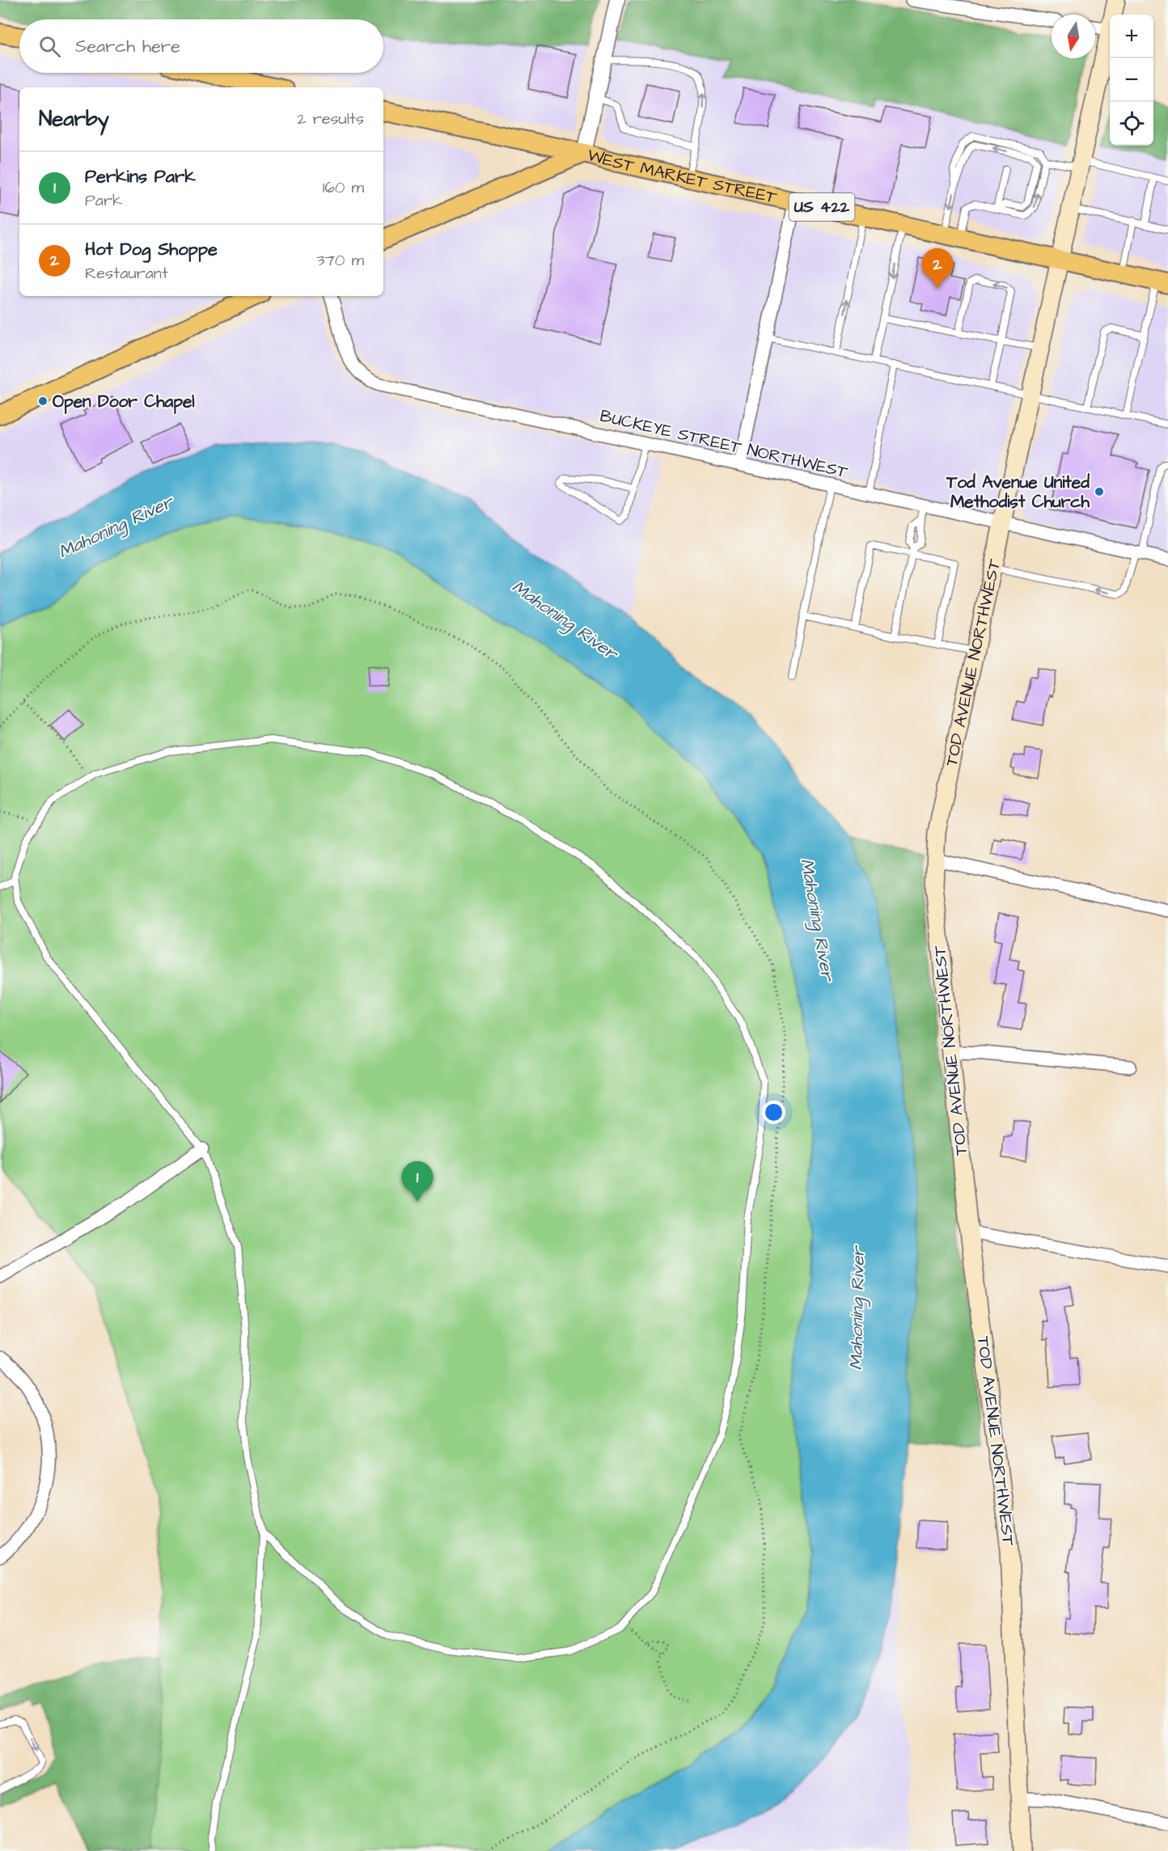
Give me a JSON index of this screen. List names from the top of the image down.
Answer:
{
  "streets": {
    "main road": ["WEST MARKET STREET", "US 422", "TOD AVENUE NORTHWEST"],
    "street": ["BUCKEYE STREET NORTHWEST"]
  },
  "crossings": [
    ["WEST MARKET STREET", "US 422"],
    ["WEST MARKET STREET", "TOD AVENUE NORTHWEST"],
    ["BUCKEYE STREET NORTHWEST", "TOD AVENUE NORTHWEST"]
  ],
  "water": ["Mahoning River"],
  "places": ["Open Door Chapel", "Tod Avenue United Methodist Church"],
  "north": "bottom",
  "page": {
    "map_buttons": ["+", "−"],
    "search": "Search here",
    "heading": ["Nearby", "2 results"],
    "list": [
      {
        "mark": "1",
        "name": "Perkins Park",
        "note": "Park",
        "value": "160 m"
      },
      {
        "mark": "2",
        "name": "Hot Dog Shoppe",
        "note": "Restaurant",
        "value": "370 m"
      }
    ],
    "pins": ["2", "1"]
  }
}
